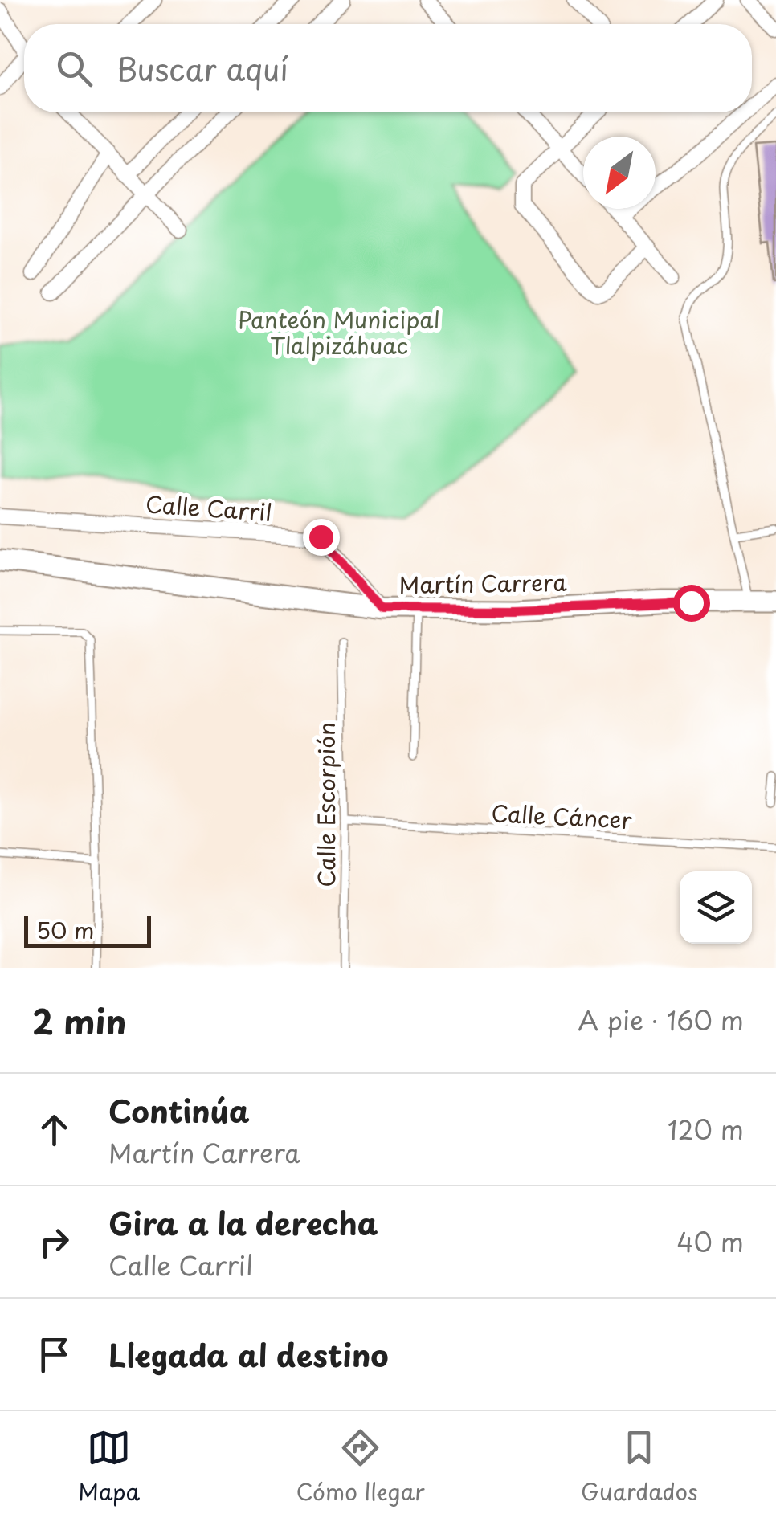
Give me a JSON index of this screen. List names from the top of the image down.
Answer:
{
  "streets": {
    "main road": ["Martín Carrera"],
    "street": ["Calle Carril"],
    "lane": ["Calle Escorpión", "Calle Cáncer"]
  },
  "crossings": [
    ["Calle Carril", "Martín Carrera"],
    ["Calle Escorpión", "Calle Cáncer"]
  ],
  "parks": ["Panteón Municipal Tlalpizáhuac"],
  "scale_bar": "50 m",
  "north": "bottom left",
  "page": {
    "search": "Buscar aquí",
    "scale": "50 m",
    "heading": ["2 min", "A pie · 160 m"],
    "list": [
      ["Continúa", "Martín Carrera", "120 m"],
      ["Gira a la derecha", "Calle Carril", "40 m"],
      "Llegada al destino"
    ],
    "nav": ["Mapa", "Cómo llegar", "Guardados"]
  }
}
